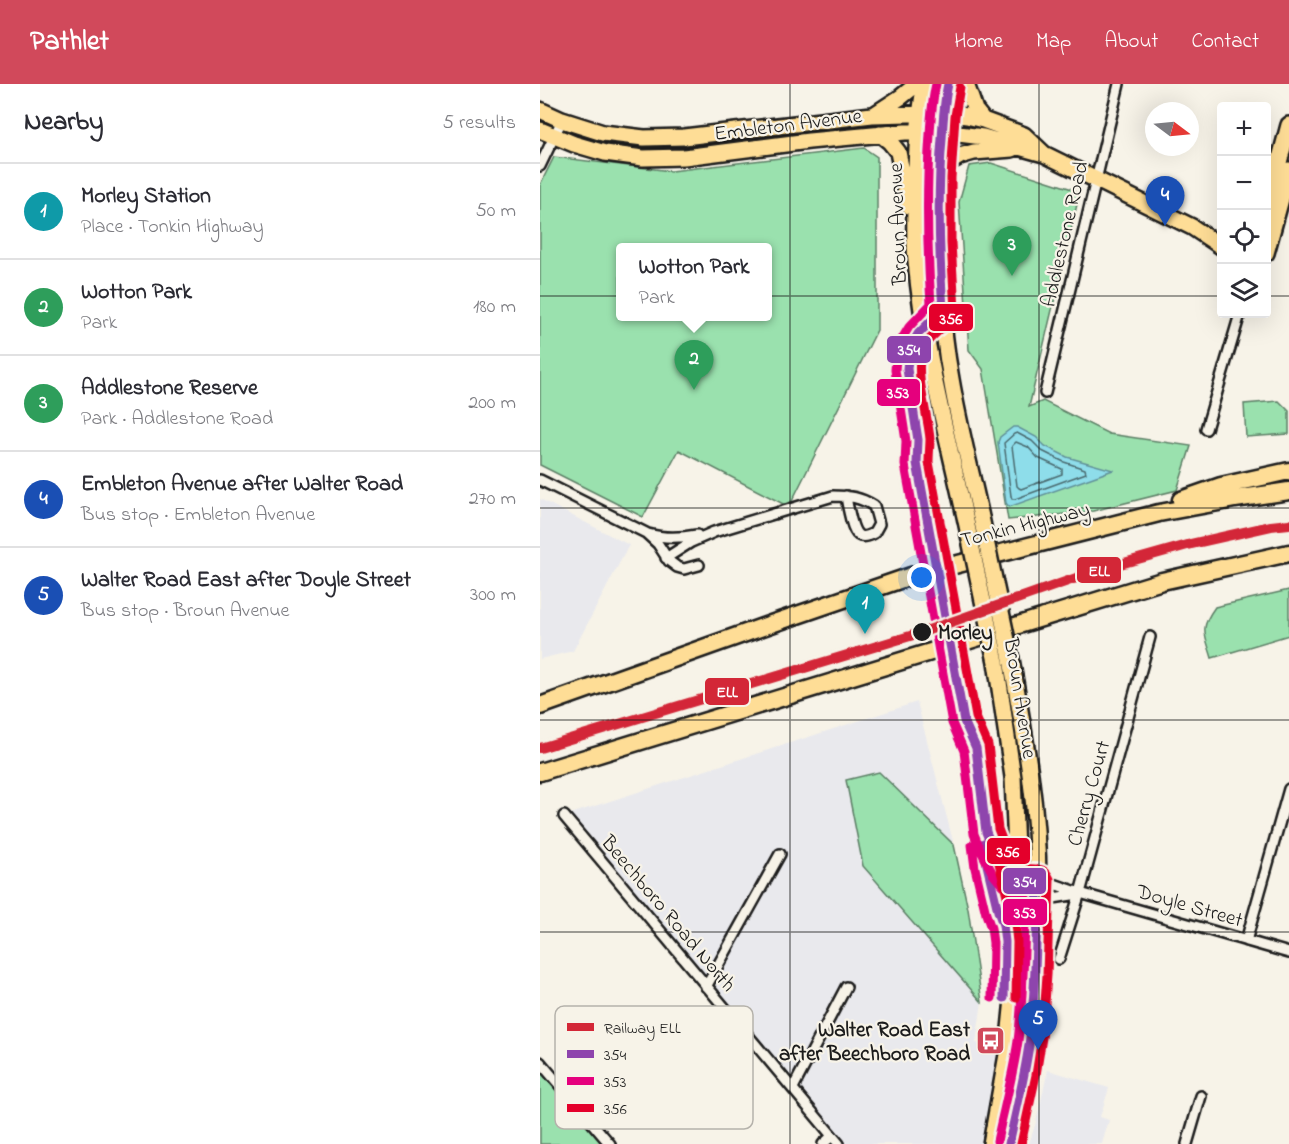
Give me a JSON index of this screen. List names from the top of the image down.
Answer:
{
  "streets": {
    "highway": ["Tonkin Highway"],
    "main road": ["Embleton Avenue", "Broun Avenue"],
    "street": [
      "Addlestone Road",
      "Cherry Court",
      "Doyle Street",
      "Beechboro Road North"
    ]
  },
  "crossings": [
    ["Embleton Avenue", "Broun Avenue"],
    ["Embleton Avenue", "Addlestone Road"],
    ["Broun Avenue", "Doyle Street"],
    ["Cherry Court", "Doyle Street"]
  ],
  "places": {
    "other": ["Morley"],
    "bus stop": ["Walter Road East after Beechboro Road"]
  },
  "lines": [
    "transit line 354",
    "transit line 353",
    "transit line 356",
    "rail line ELL"
  ],
  "legend": [
    "Railway ELL",
    "354",
    "353",
    "356"
  ],
  "north": "right",
  "page": {
    "header": "Pathlet",
    "nav": [
      "Home",
      "Map",
      "About",
      "Contact"
    ],
    "heading": ["Nearby", "5 results"],
    "map_buttons": ["+", "−"],
    "list": [
      {
        "mark": "1",
        "name": "Morley Station",
        "note": "Place · Tonkin Highway",
        "value": "50 m"
      },
      {
        "mark": "2",
        "name": "Wotton Park",
        "note": "Park",
        "value": "180 m"
      },
      {
        "mark": "3",
        "name": "Addlestone Reserve",
        "note": "Park · Addlestone Road",
        "value": "200 m"
      },
      {
        "mark": "4",
        "name": "Embleton Avenue after Walter Road",
        "note": "Bus stop · Embleton Avenue",
        "value": "270 m"
      },
      {
        "mark": "5",
        "name": "Walter Road East after Doyle Street",
        "note": "Bus stop · Broun Avenue",
        "value": "300 m"
      }
    ],
    "pins": [
      "4",
      "3",
      "2",
      "1",
      "5"
    ],
    "popup": ["Wotton Park", "Park"]
  }
}
